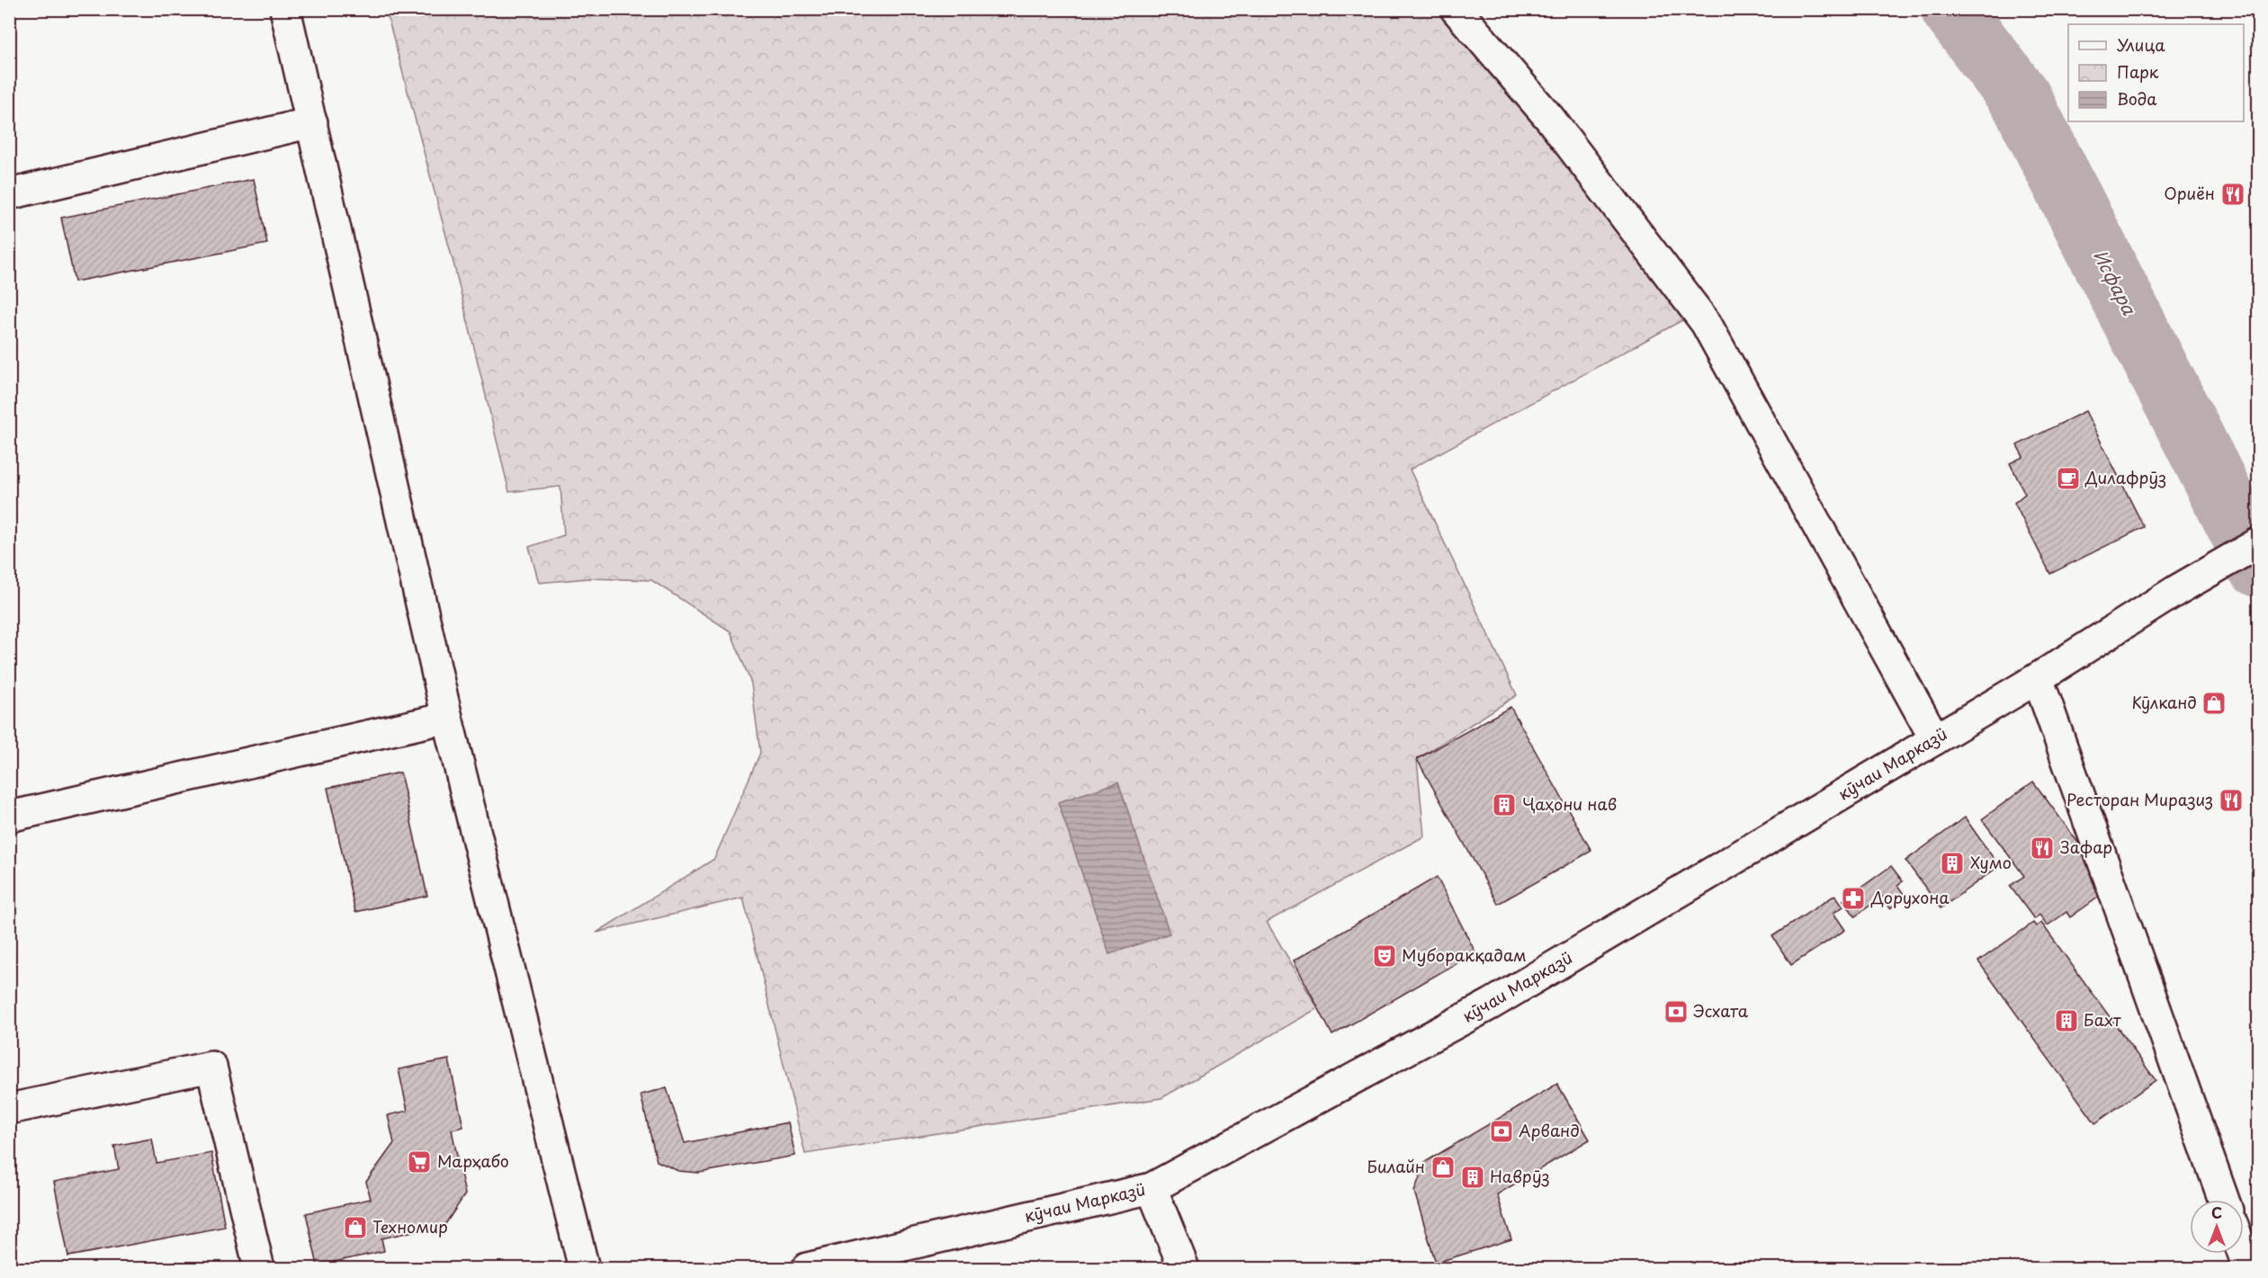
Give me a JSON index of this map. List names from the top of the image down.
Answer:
{
  "streets": {
    "main road": ["кӯчаи Марказӣ"]
  },
  "water": ["Исфара"],
  "places": {
    "restaurant": ["Ориён", "Ресторан Миразиз", "Зафар"],
    "cafe": ["Дилафрӯз"],
    "shop": ["Кӯлканд", "Билайн", "Техномир"],
    "building": [
      "Ҷаҳони нав",
      "Хумо",
      "Бахт",
      "Наврӯз"
    ],
    "pharmacy": ["Дорухона"],
    "theatre": ["Муборакқадам"],
    "bank": ["Эсхата", "Арванд"],
    "supermarket": ["Марҳабо"]
  },
  "legend": ["Улица", "Парк", "Вода"],
  "north": "top"
}
